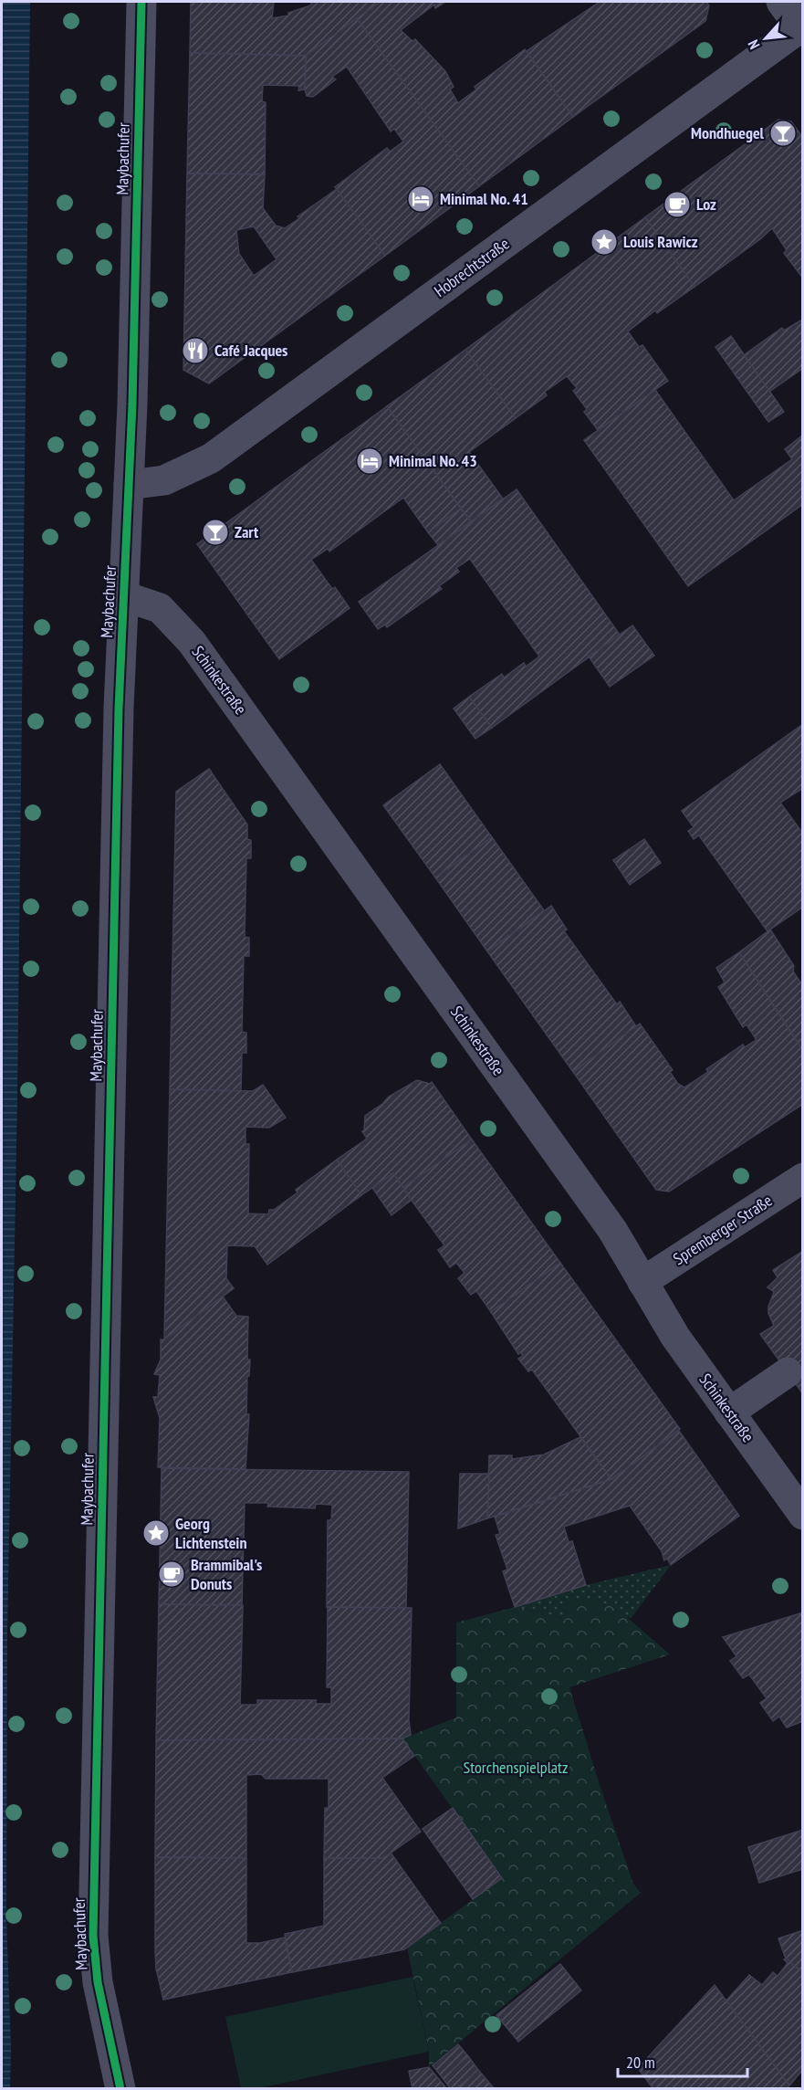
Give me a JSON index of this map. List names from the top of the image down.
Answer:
{
  "streets": {
    "street": [
      "Maybachufer",
      "Hobrechtstraße",
      "Schinkestraße",
      "Spremberger Straße"
    ]
  },
  "crossings": [
    ["Maybachufer", "Hobrechtstraße"],
    ["Maybachufer", "Schinkestraße"],
    ["Schinkestraße", "Spremberger Straße"]
  ],
  "parks": ["Storchenspielplatz"],
  "places": {
    "bar": ["Mondhuegel", "Zart"],
    "hotel": ["Minimal No. 41", "Minimal No. 43"],
    "cafe": ["Loz", "Brammibal's Donuts"],
    "place": ["Louis Rawicz", "Georg Lichtenstein"],
    "restaurant": ["Café Jacques"]
  },
  "scale_bar": "20 m",
  "north": "bottom left"
}
